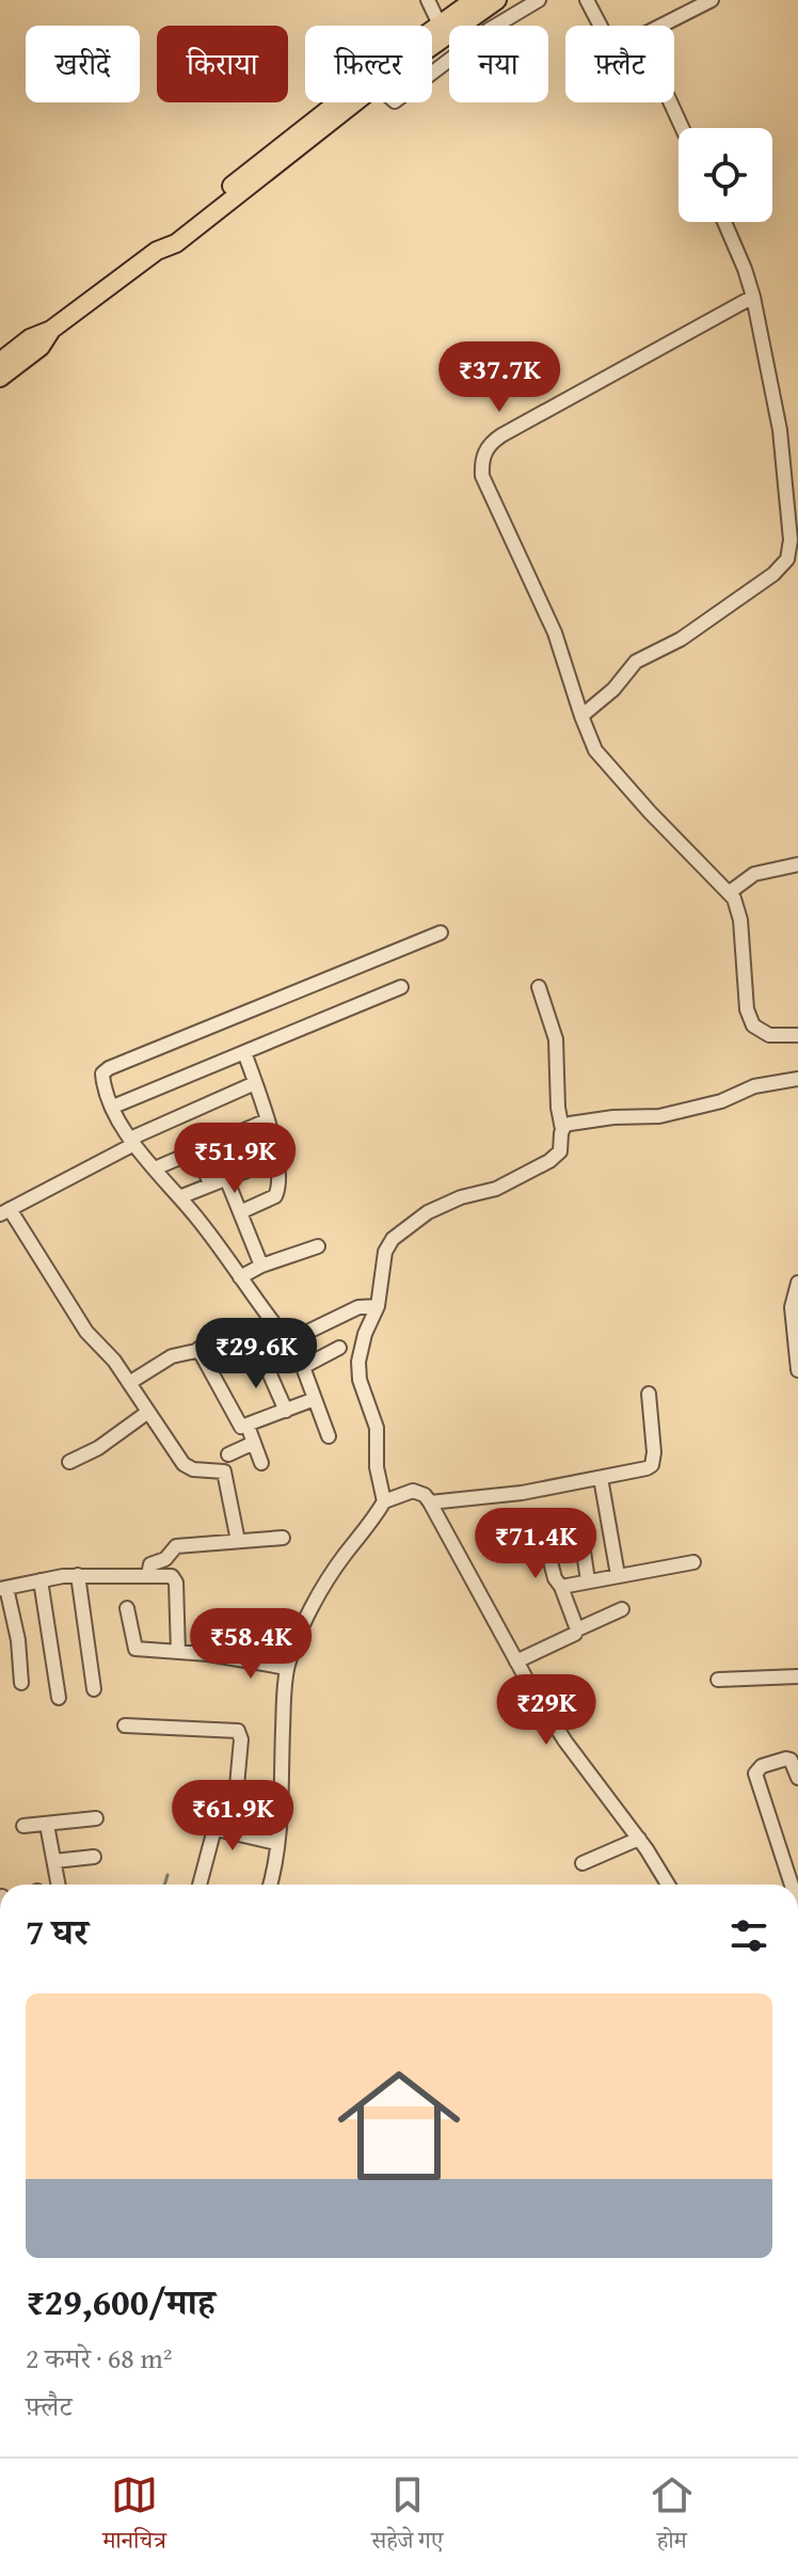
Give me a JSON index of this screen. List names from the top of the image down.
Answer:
{
  "page": {
    "chip": [
      "खरीदें",
      "किराया",
      "फ़िल्टर",
      "नया",
      "फ़्लैट"
    ],
    "price": [
      "₹37.7K",
      "₹51.9K",
      "₹29.6K",
      "₹71.4K",
      "₹58.4K",
      "₹29K",
      "₹61.9K"
    ],
    "heading": "7 घर",
    "list": [
      {
        "name": "₹29,600/माह",
        "note": "2 कमरे · 68 m² · फ़्लैट"
      }
    ],
    "tabs": ["मानचित्र", "सहेजे गए", "होम"]
  }
}
